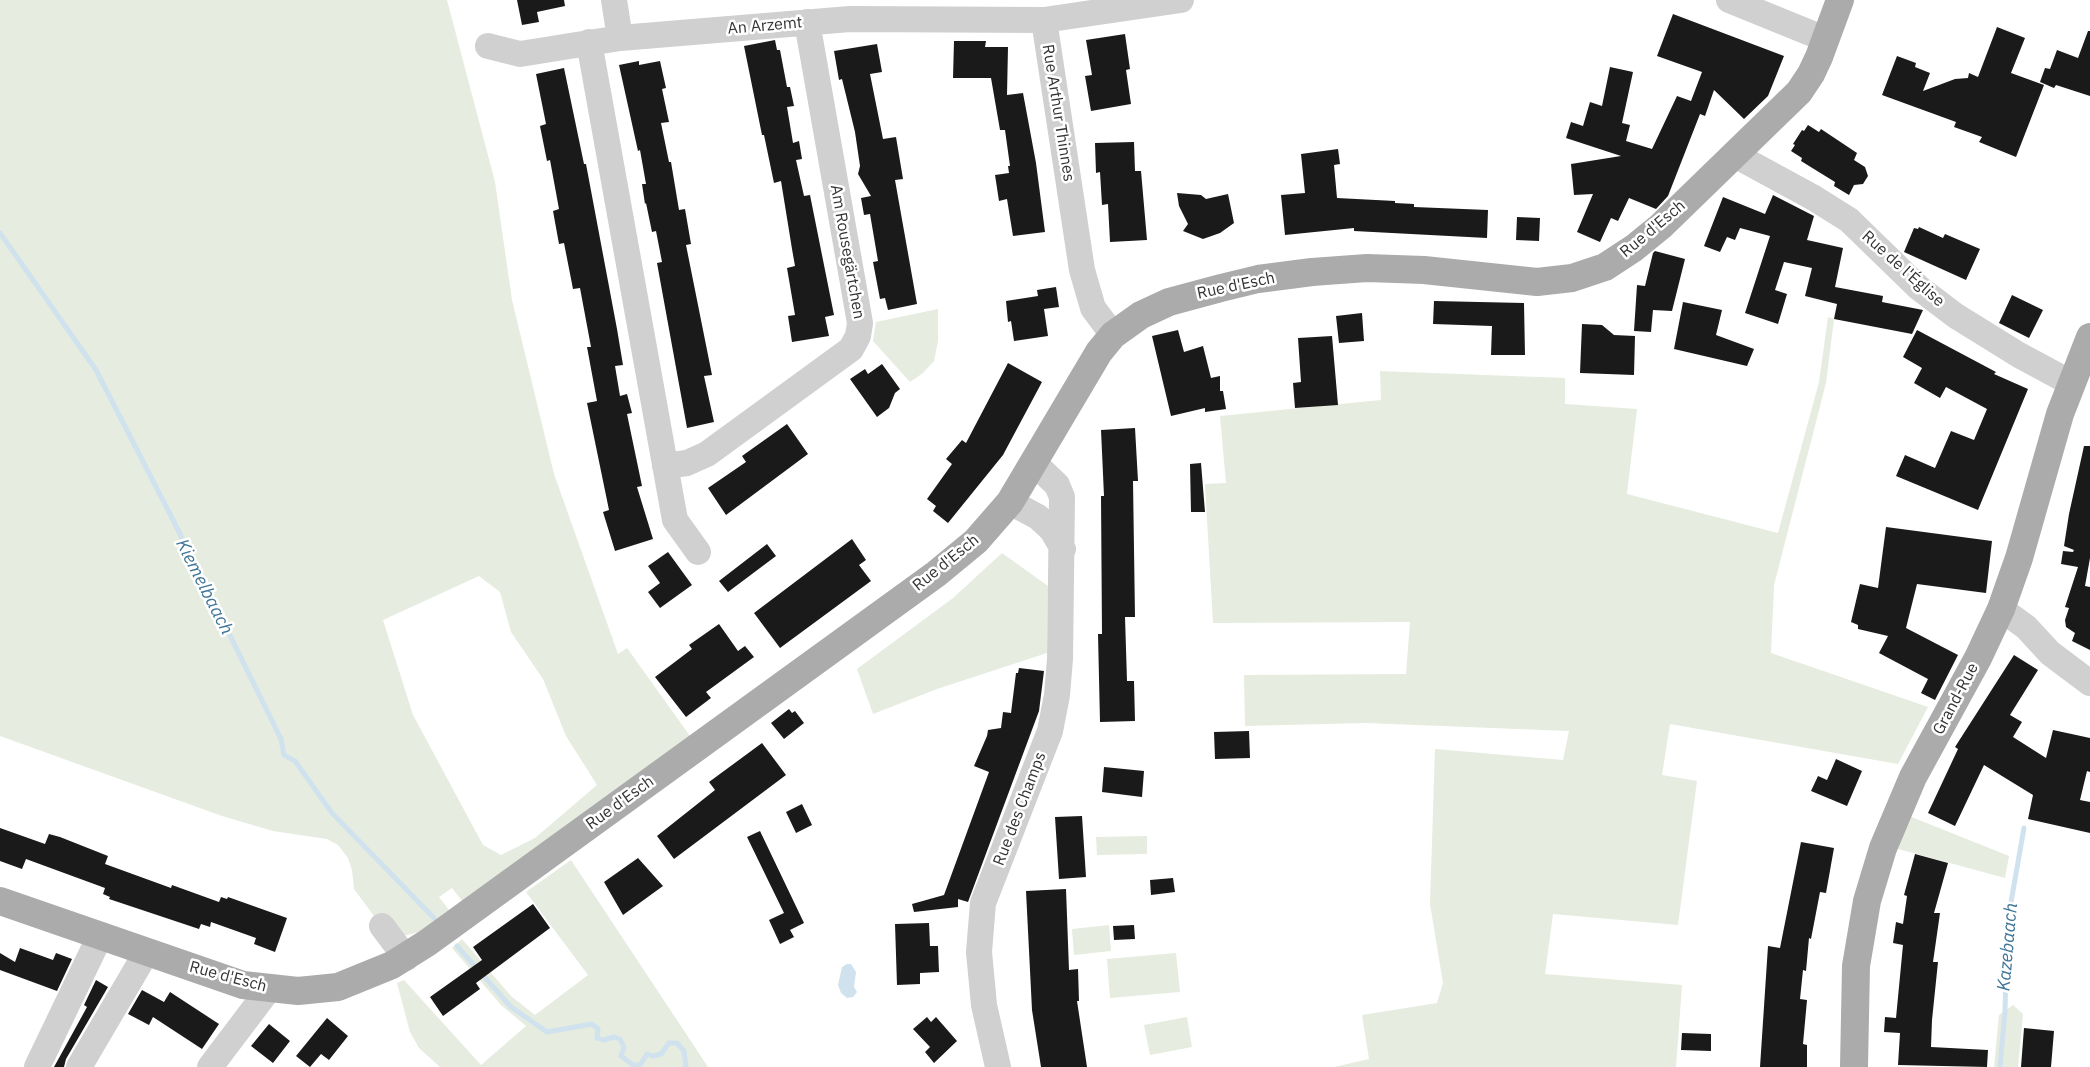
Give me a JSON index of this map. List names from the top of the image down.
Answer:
{
  "streets": {
    "main road": ["Rue d'Esch", "Grand-Rue"],
    "street": [
      "An Arzemt",
      "Rue Arthur Thinnes",
      "Am Rousegärtchen",
      "Rue de l'Église",
      "Rue des Champs"
    ]
  },
  "crossings": [
    ["An Arzemt", "Rue Arthur Thinnes"],
    ["An Arzemt", "Am Rousegärtchen"],
    ["Rue Arthur Thinnes", "Rue d'Esch"],
    ["Rue d'Esch", "Rue de l'Église"],
    ["Rue d'Esch", "Rue des Champs"],
    ["Rue de l'Église", "Grand-Rue"]
  ],
  "water": ["Kiemelbaach", "Kazebaach"]
}
